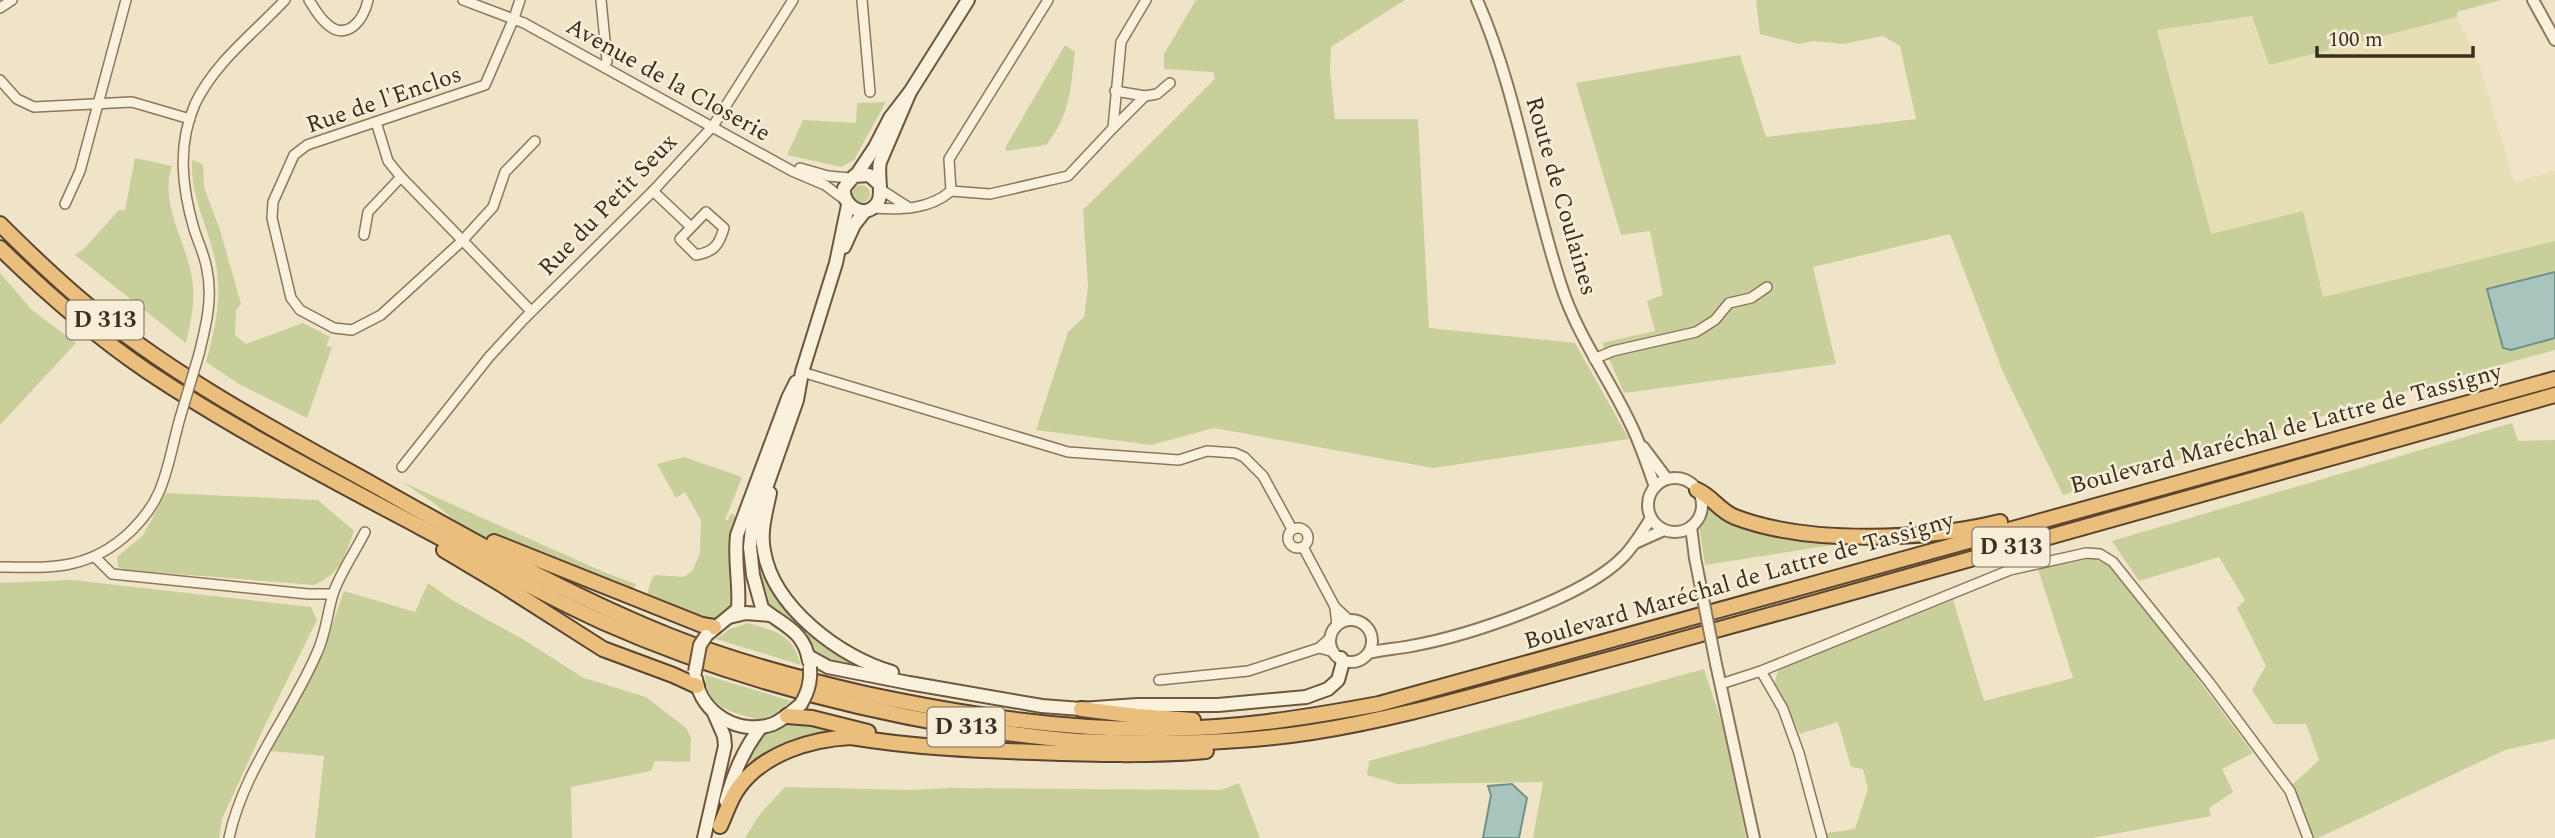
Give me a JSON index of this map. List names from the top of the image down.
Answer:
{
  "streets": {
    "highway": ["D 313", "Boulevard Maréchal de Lattre de Tassigny"],
    "street": [
      "Avenue de la Closerie",
      "Rue de l'Enclos",
      "Route de Coulaines",
      "Rue du Petit Seux"
    ]
  },
  "crossings": [
    ["Avenue de la Closerie", "Rue de l'Enclos"],
    ["Avenue de la Closerie", "Rue du Petit Seux"],
    ["D 313", "Boulevard Maréchal de Lattre de Tassigny"]
  ],
  "scale_bar": "100 m"
}
